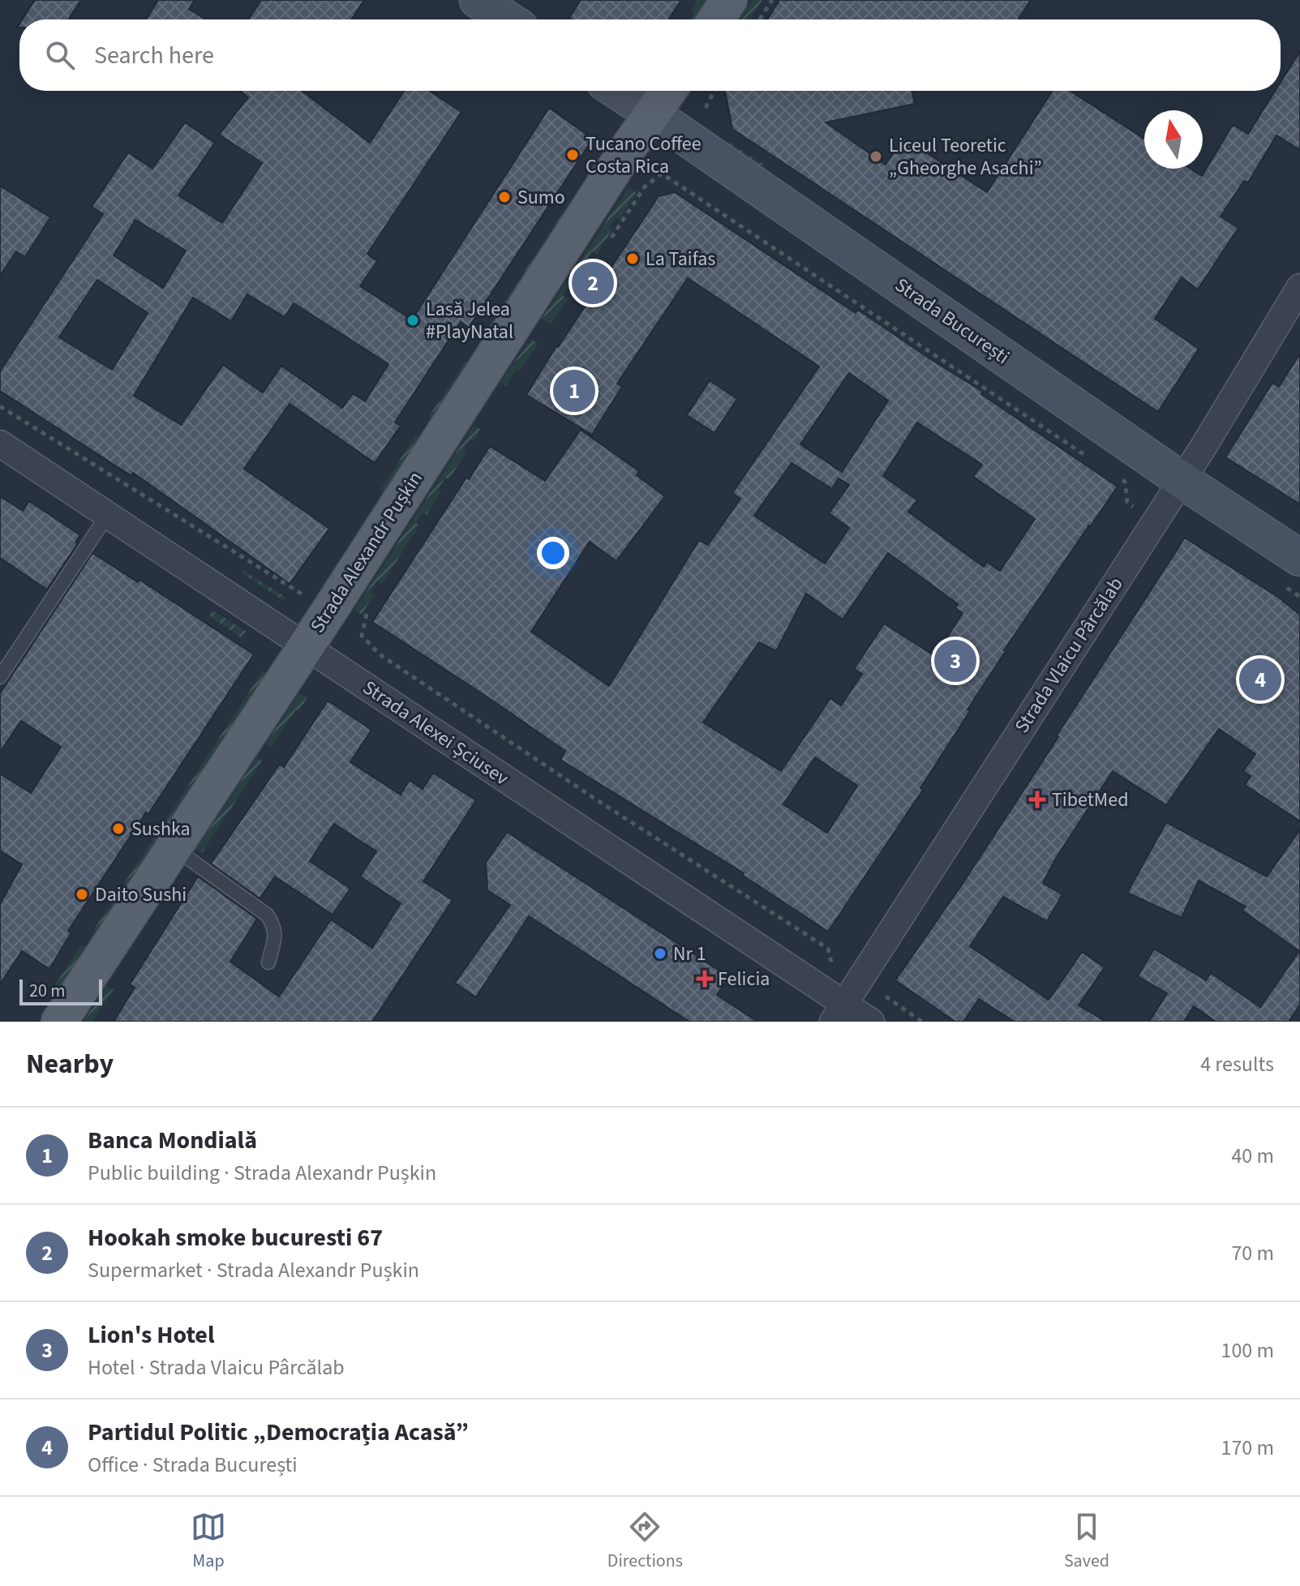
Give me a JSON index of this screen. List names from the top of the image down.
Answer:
{
  "streets": {
    "main road": ["Strada București", "Strada Alexandr Pușkin"],
    "street": ["Strada Vlaicu Pârcălab", "Strada Alexei Șciusev"]
  },
  "crossings": [
    ["Strada București", "Strada Alexandr Pușkin"],
    ["Strada București", "Strada Vlaicu Pârcălab"],
    ["Strada Alexandr Pușkin", "Strada Alexei Șciusev"],
    ["Strada Vlaicu Pârcălab", "Strada Alexei Șciusev"]
  ],
  "places": {
    "other": [
      "Tucano Coffee Costa Rica",
      "Liceul Teoretic „Gheorghe Asachi”",
      "Sumo",
      "La Taifas",
      "Lasă Jelea #PlayNatal",
      "Sushka",
      "Daito Sushi",
      "Nr 1"
    ],
    "health": ["TibetMed", "Felicia"]
  },
  "scale_bar": "20 m",
  "north": "top",
  "page": {
    "search": "Search here",
    "pins": [
      "2",
      "1",
      "3",
      "4"
    ],
    "scale": "20 m",
    "heading": ["Nearby", "4 results"],
    "list": [
      {
        "mark": "1",
        "name": "Banca Mondială",
        "note": "Public building · Strada Alexandr Pușkin",
        "value": "40 m"
      },
      {
        "mark": "2",
        "name": "Hookah smoke bucuresti 67",
        "note": "Supermarket · Strada Alexandr Pușkin",
        "value": "70 m"
      },
      {
        "mark": "3",
        "name": "Lion's Hotel",
        "note": "Hotel · Strada Vlaicu Pârcălab",
        "value": "100 m"
      },
      {
        "mark": "4",
        "name": "Partidul Politic „Democrația Acasă”",
        "note": "Office · Strada București",
        "value": "170 m"
      }
    ],
    "nav": ["Map", "Directions", "Saved"]
  }
}
